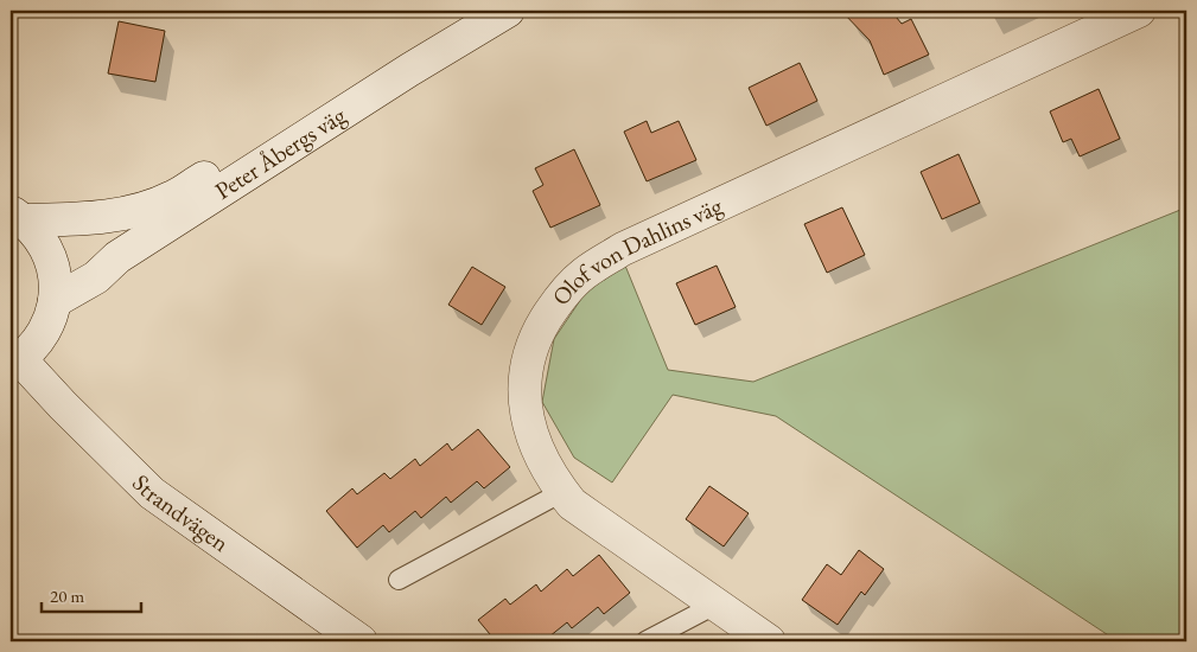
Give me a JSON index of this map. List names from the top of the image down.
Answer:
{
  "streets": {
    "street": ["Peter Åbergs väg", "Olof von Dahlins väg", "Strandvägen"]
  },
  "scale_bar": "20 m"
}
